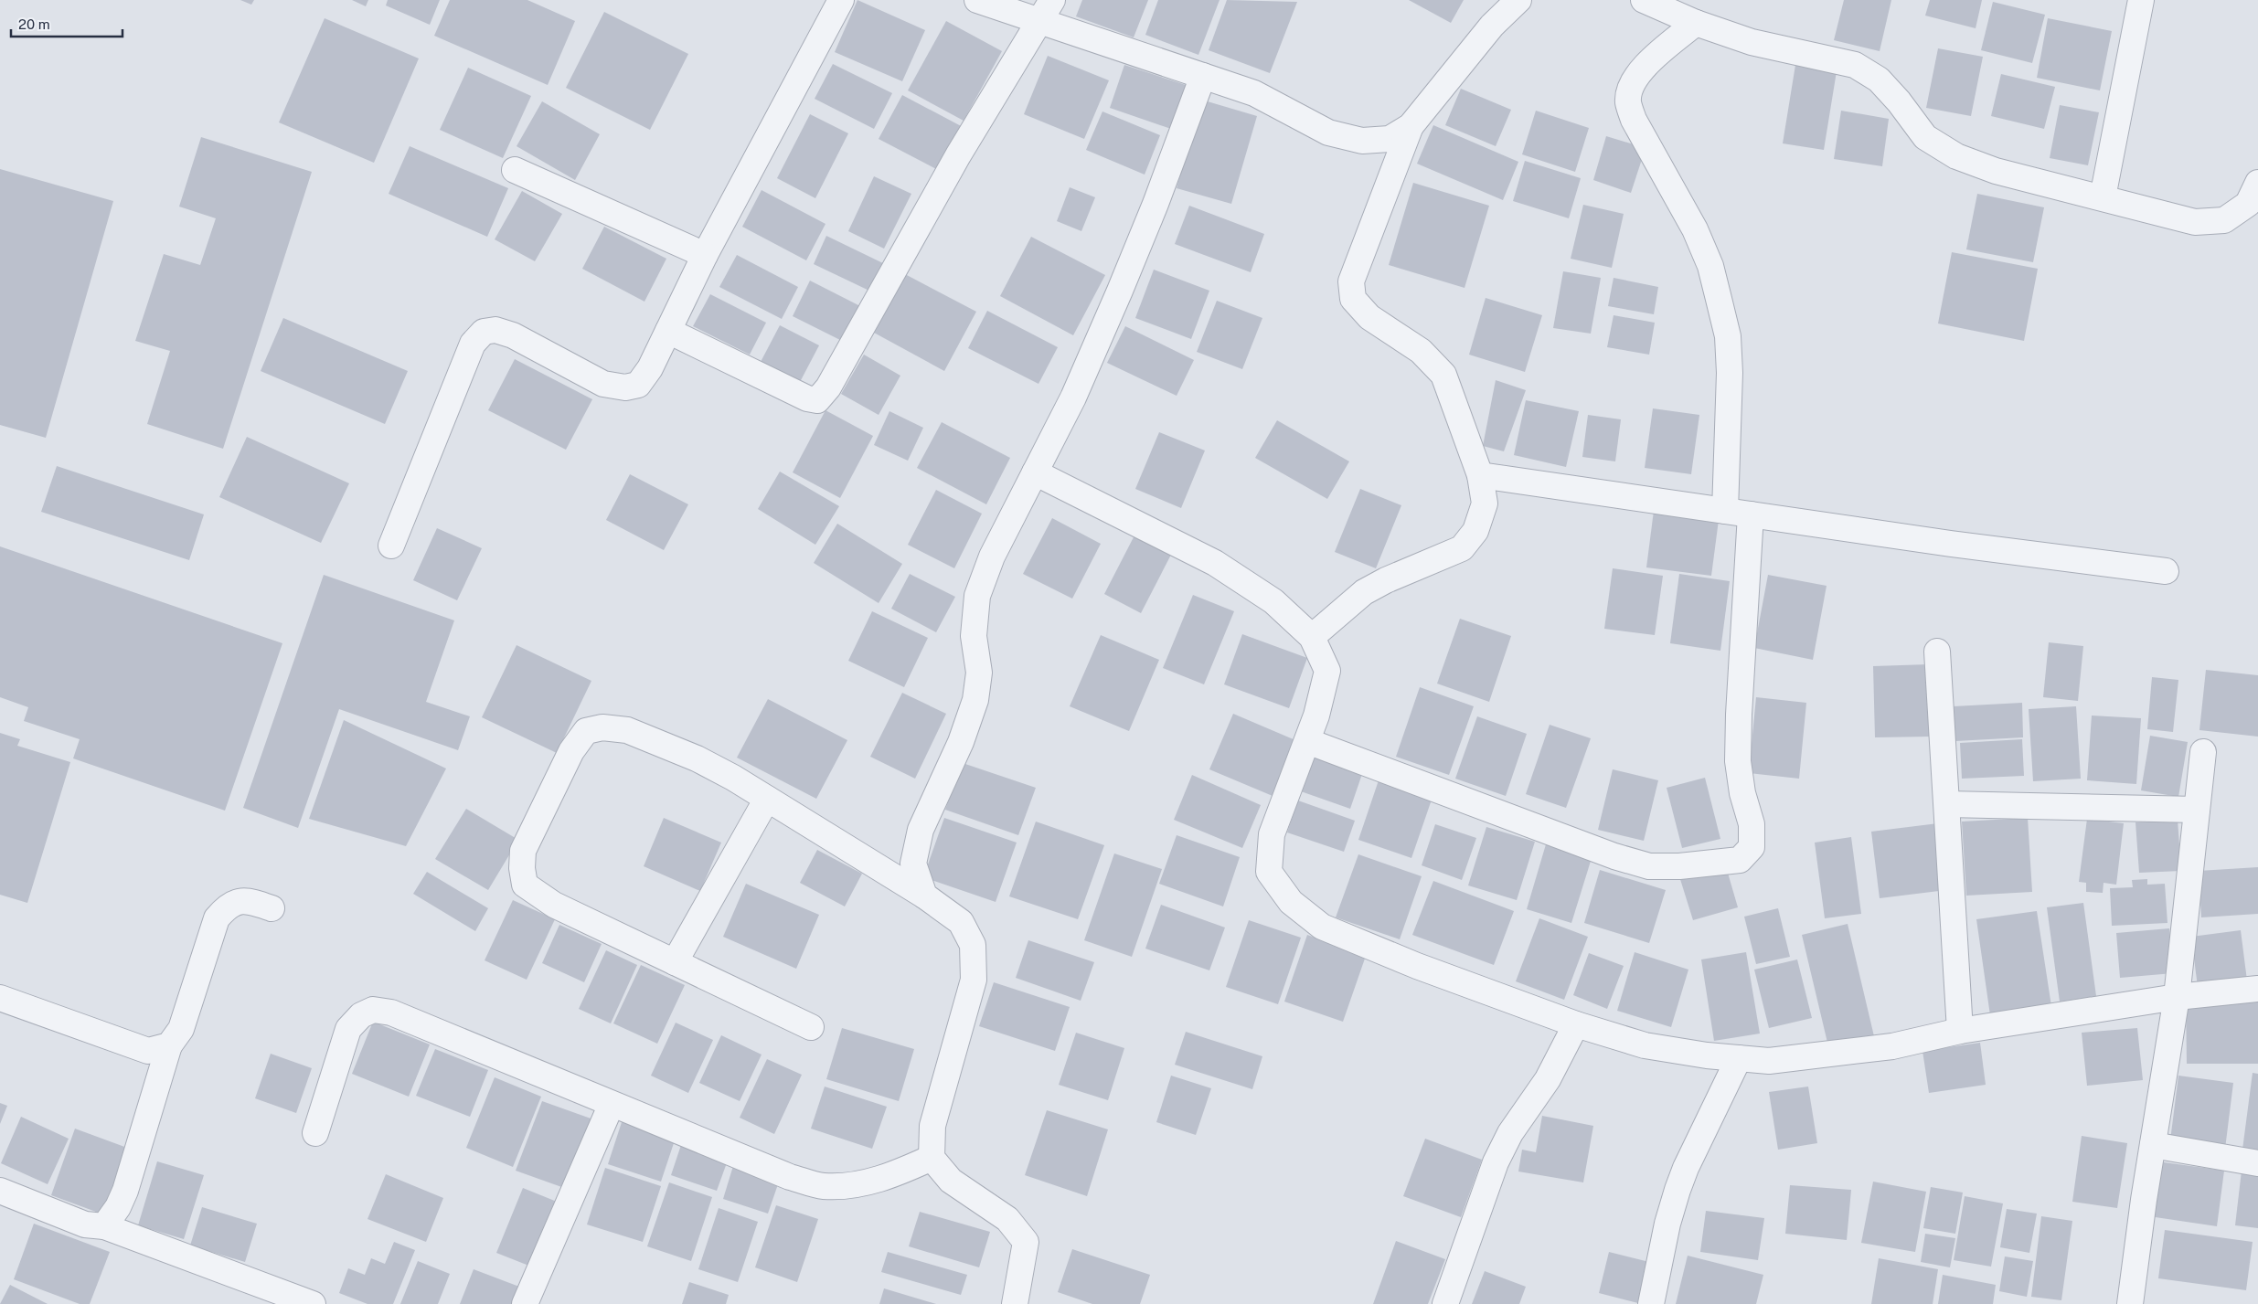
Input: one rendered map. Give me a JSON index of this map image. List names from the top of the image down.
{
  "scale_bar": "20 m"
}
